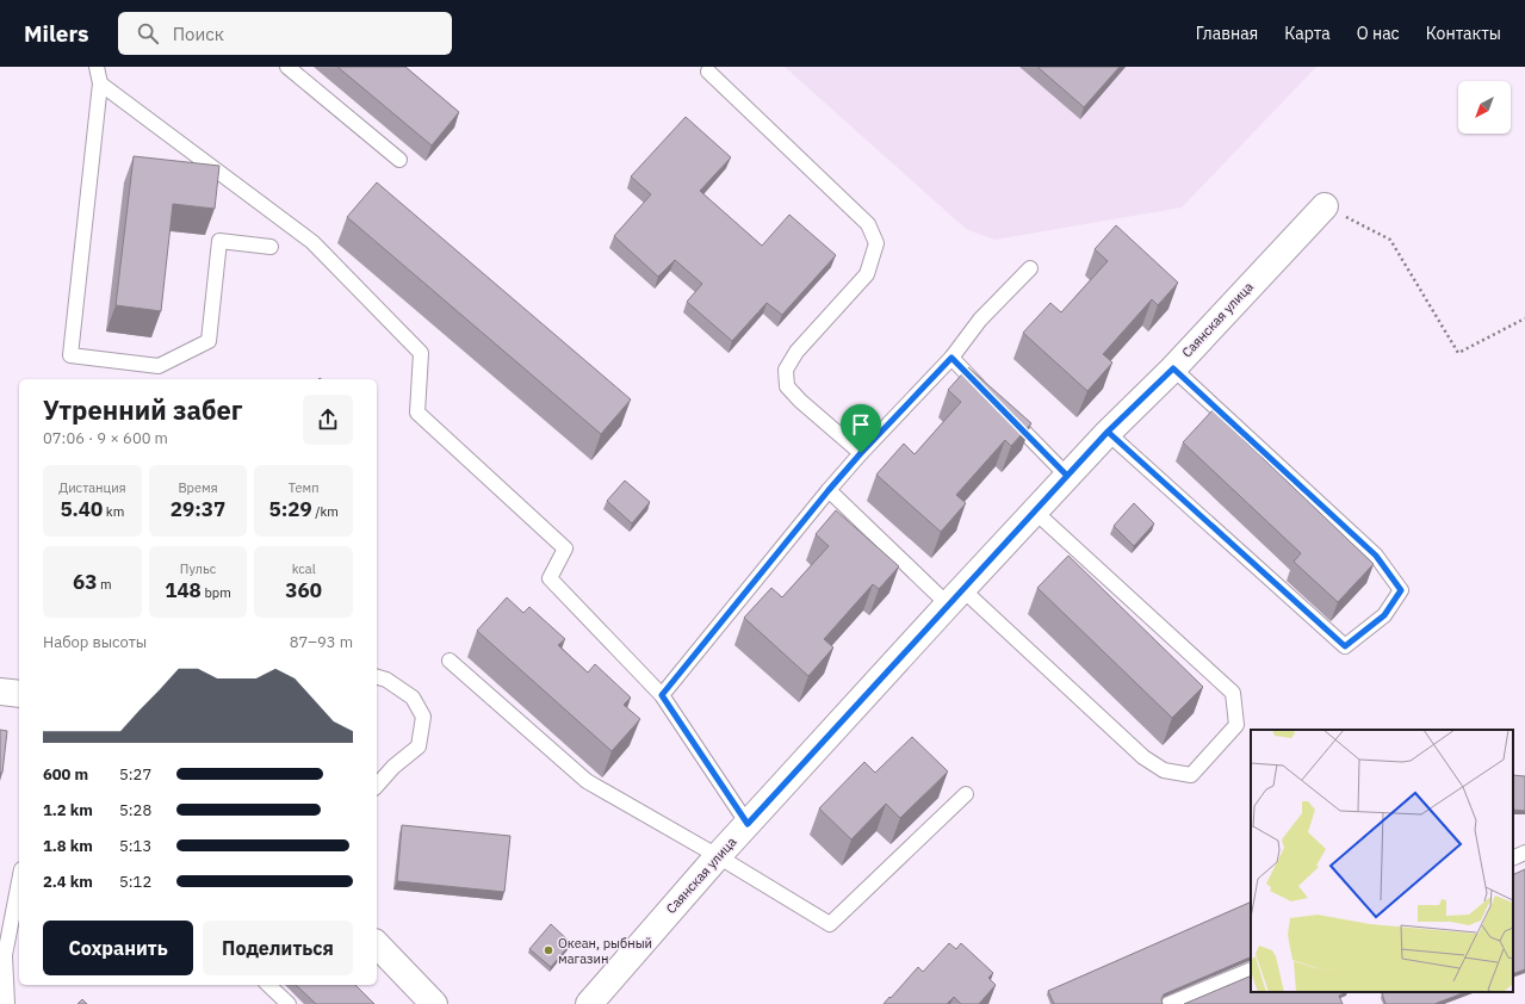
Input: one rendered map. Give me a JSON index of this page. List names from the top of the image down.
{
  "streets": {
    "street": ["Саянская улица"]
  },
  "places": ["Океан, рыбный магазин"],
  "north": "bottom left",
  "page": {
    "header": "Milers",
    "search": "Поиск",
    "nav": [
      "Главная",
      "Карта",
      "О нас",
      "Контакты"
    ],
    "heading": ["Утренний забег", "07:06 · 9 × 600 m"],
    "stats": [
      ["Дистанция", "5.40 km"],
      ["Время", "29:37"],
      ["Темп", "5:29 /km"],
      ["63 m"],
      ["Пульс", "148 bpm"],
      ["kcal", "360"]
    ],
    "chart": ["Набор высоты", "87–93 m"],
    "list": [
      {
        "name": "600 m",
        "note": "5:27"
      },
      {
        "name": "1.2 km",
        "note": "5:28"
      },
      {
        "name": "1.8 km",
        "note": "5:13"
      },
      {
        "name": "2.4 km",
        "note": "5:12"
      }
    ],
    "buttons": ["Сохранить", "Поделиться"]
  }
}
